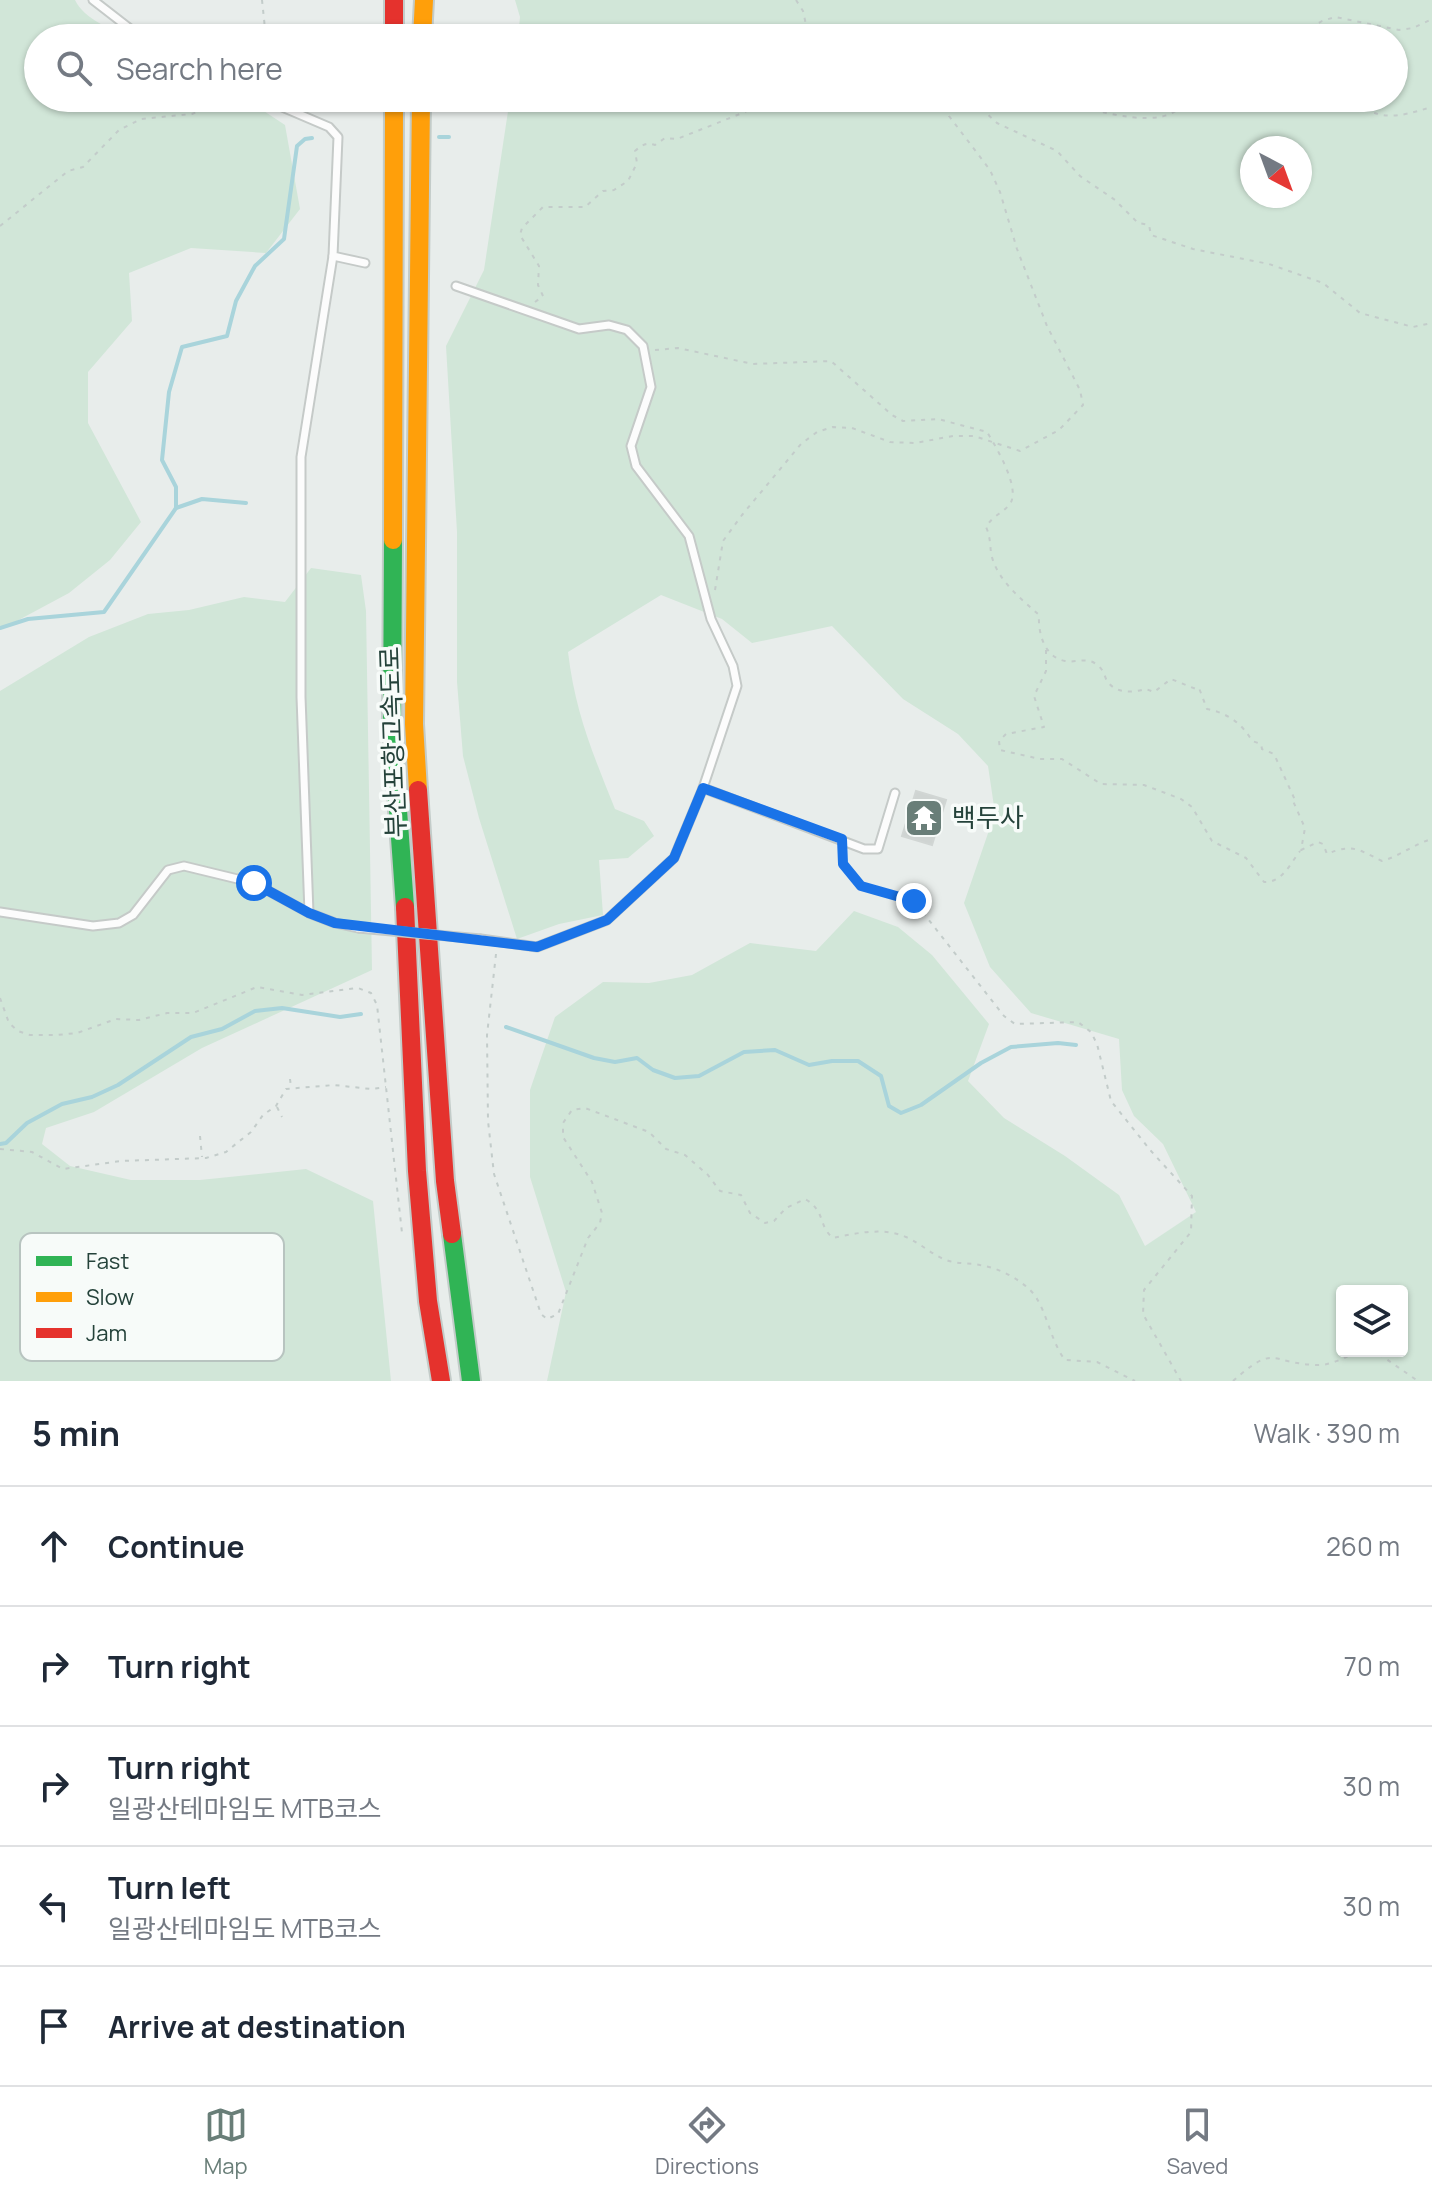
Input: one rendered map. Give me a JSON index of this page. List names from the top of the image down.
{
  "streets": {
    "highway": ["부산포항고속도로"]
  },
  "places": {
    "temple": ["백두사"]
  },
  "legend": ["Fast", "Slow", "Jam"],
  "north": "bottom right",
  "page": {
    "search": "Search here",
    "heading": ["5 min", "Walk · 390 m"],
    "list": [
      ["Continue", "260 m"],
      ["Turn right", "70 m"],
      ["Turn right", "일광산테마임도 MTB코스", "30 m"],
      ["Turn left", "일광산테마임도 MTB코스", "30 m"],
      "Arrive at destination"
    ],
    "nav": ["Map", "Directions", "Saved"]
  }
}
